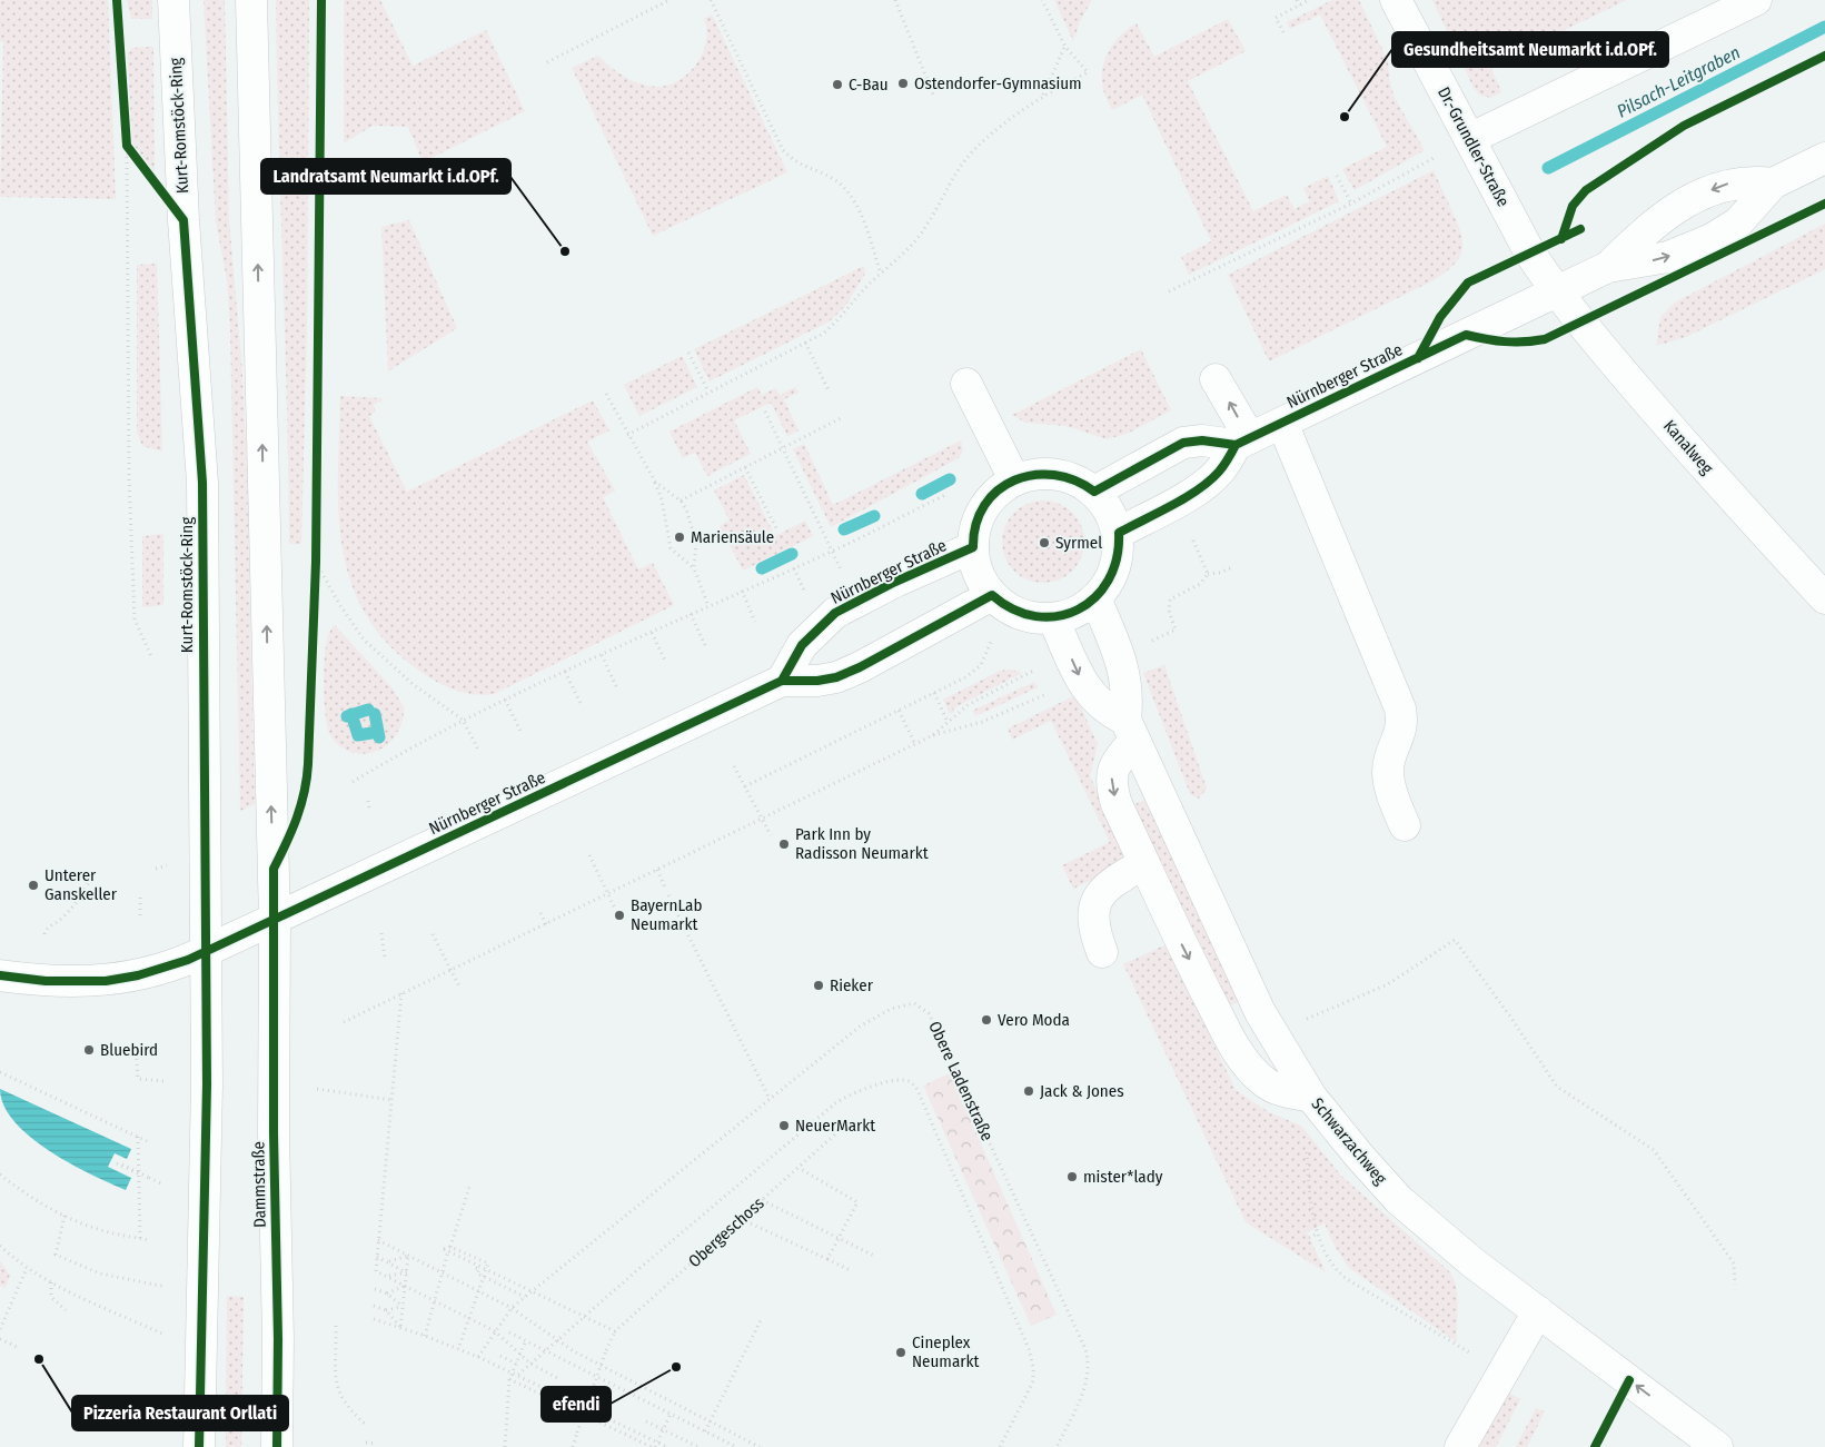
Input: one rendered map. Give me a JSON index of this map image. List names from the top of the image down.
{
  "streets": {
    "main road": [
      "Kurt-Romstöck-Ring",
      "Dr.-Grundler-Straße",
      "Nürnberger Straße",
      "Kanalweg",
      "Schwarzachweg",
      "Dammstraße"
    ],
    "path": ["Obere Ladenstraße", "Obergeschoss"]
  },
  "crossings": [
    ["Kurt-Romstöck-Ring", "Nürnberger Straße"],
    ["Dr.-Grundler-Straße", "Nürnberger Straße"],
    ["Dr.-Grundler-Straße", "Kanalweg"],
    ["Nürnberger Straße", "Kanalweg"],
    ["Nürnberger Straße", "Schwarzachweg"],
    ["Nürnberger Straße", "Dammstraße"]
  ],
  "water": ["Pilsach-Leitgraben"],
  "places": [
    "Ostendorfer-Gymnasium",
    "C-Bau",
    "Gesundheitsamt Neumarkt i.d.OPf.",
    "Landratsamt Neumarkt i.d.OPf.",
    "Mariensäule",
    "Syrmel",
    "Park Inn by Radisson Neumarkt",
    "Unterer Ganskeller",
    "BayernLab Neumarkt",
    "Rieker",
    "Vero Moda",
    "Bluebird",
    "Jack & Jones",
    "NeuerMarkt",
    "mister*lady",
    "Cineplex Neumarkt",
    "Pizzeria Restaurant Orllati",
    "efendi"
  ]
}
